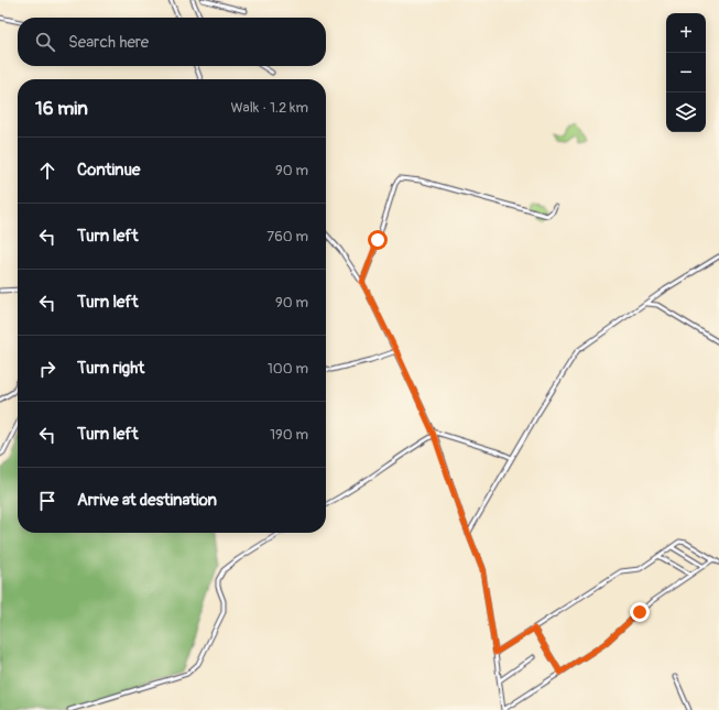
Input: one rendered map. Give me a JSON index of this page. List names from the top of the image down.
{
  "page": {
    "map_buttons": ["+", "−"],
    "search": "Search here",
    "heading": ["16 min", "Walk · 1.2 km"],
    "list": [
      ["Continue", "90 m"],
      ["Turn left", "760 m"],
      ["Turn left", "90 m"],
      ["Turn right", "100 m"],
      ["Turn left", "190 m"],
      "Arrive at destination"
    ]
  }
}
